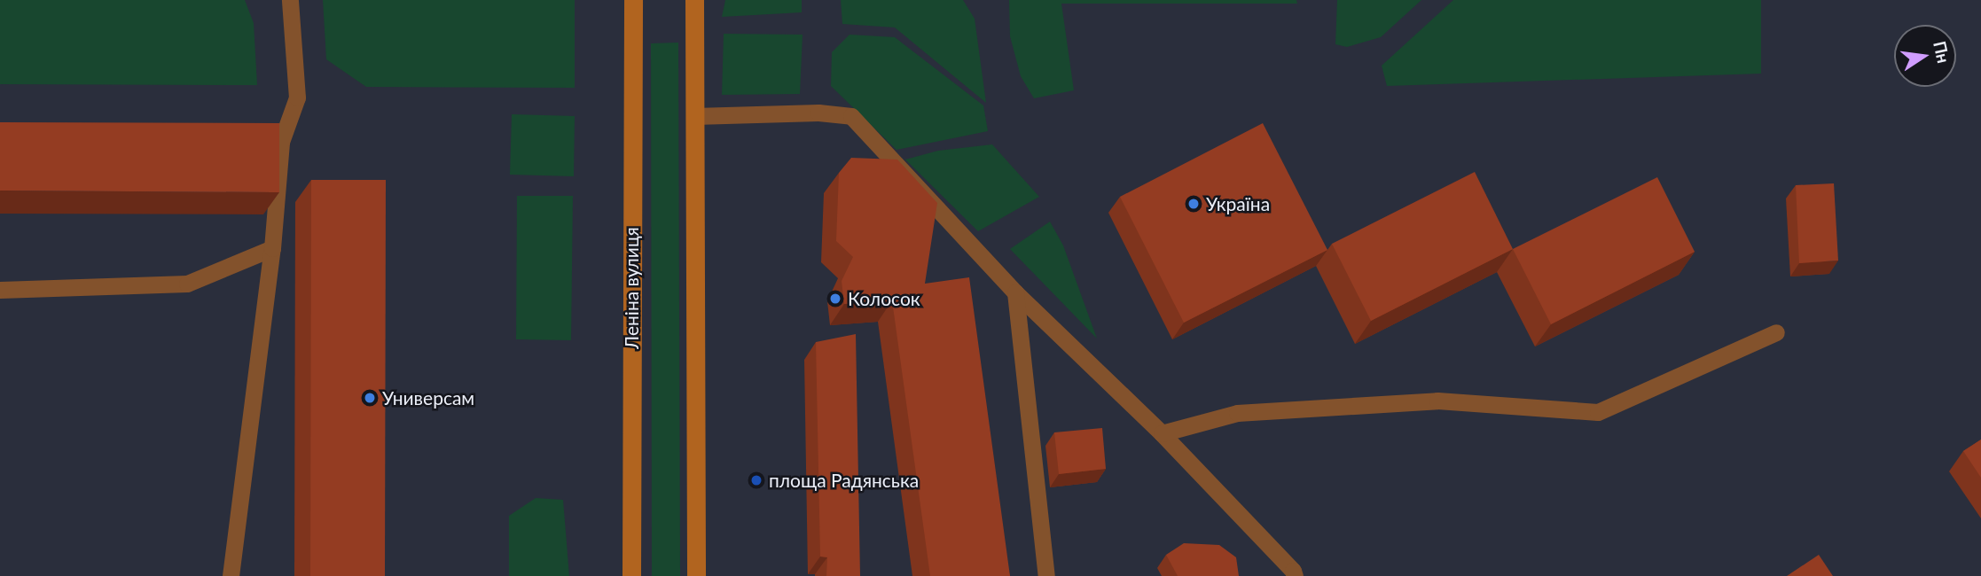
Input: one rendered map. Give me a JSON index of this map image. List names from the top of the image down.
{
  "streets": {
    "street": ["Леніна вулиця"]
  },
  "places": [
    "Україна",
    "Колосок",
    "Универсам",
    "площа Радянська"
  ],
  "north": "right"
}
